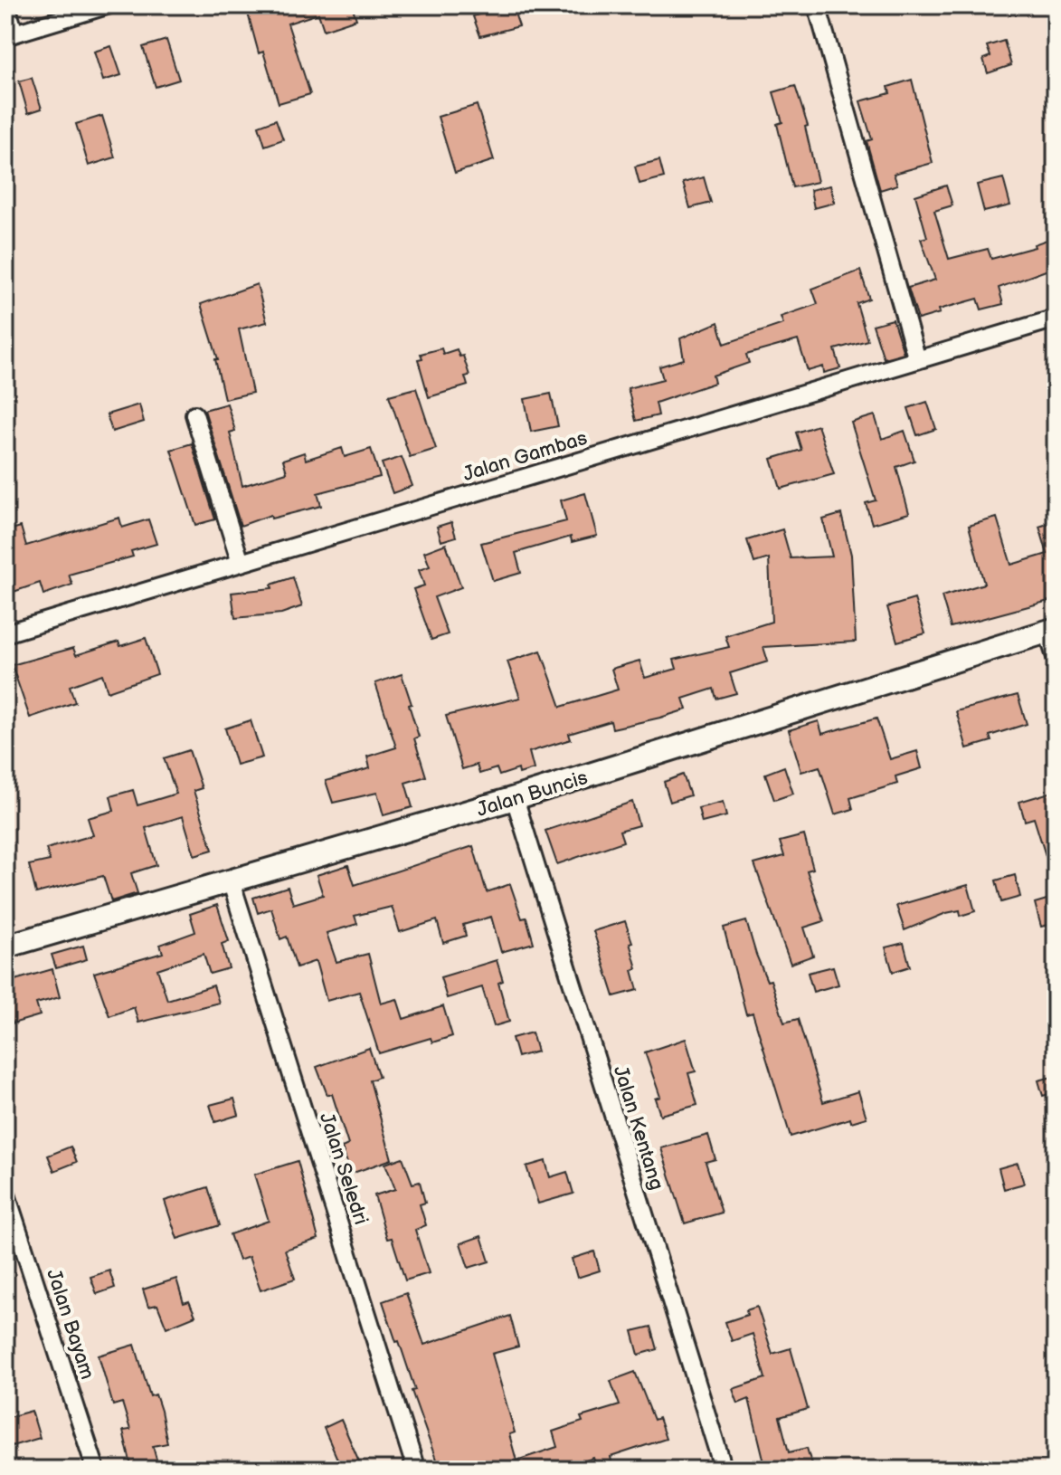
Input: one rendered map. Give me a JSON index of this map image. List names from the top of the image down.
{
  "streets": {
    "street": [
      "Jalan Gambas",
      "Jalan Buncis",
      "Jalan Kentang",
      "Jalan Seledri",
      "Jalan Bayam"
    ]
  },
  "crossings": [
    ["Jalan Buncis", "Jalan Kentang"],
    ["Jalan Buncis", "Jalan Seledri"]
  ]
}
